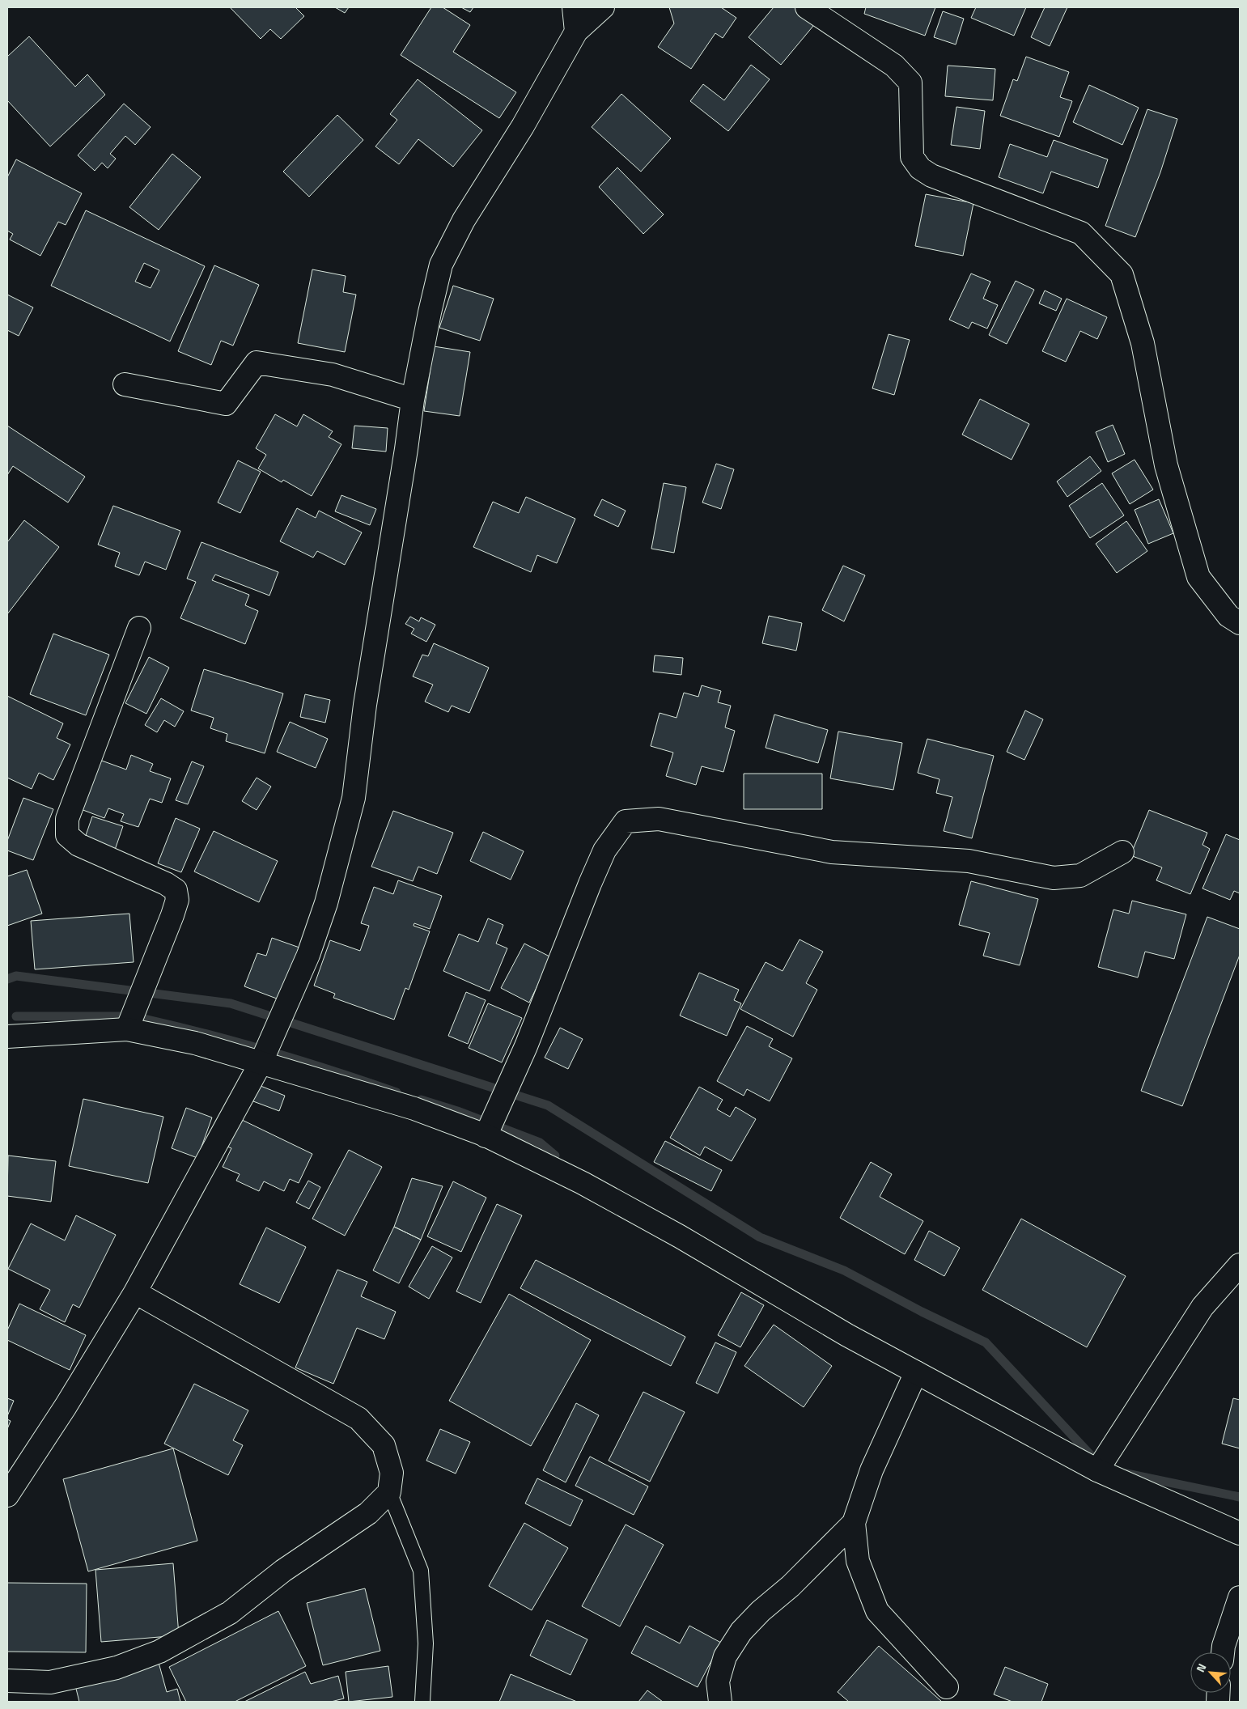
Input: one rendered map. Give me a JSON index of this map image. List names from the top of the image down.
{
  "north": "top left"
}
